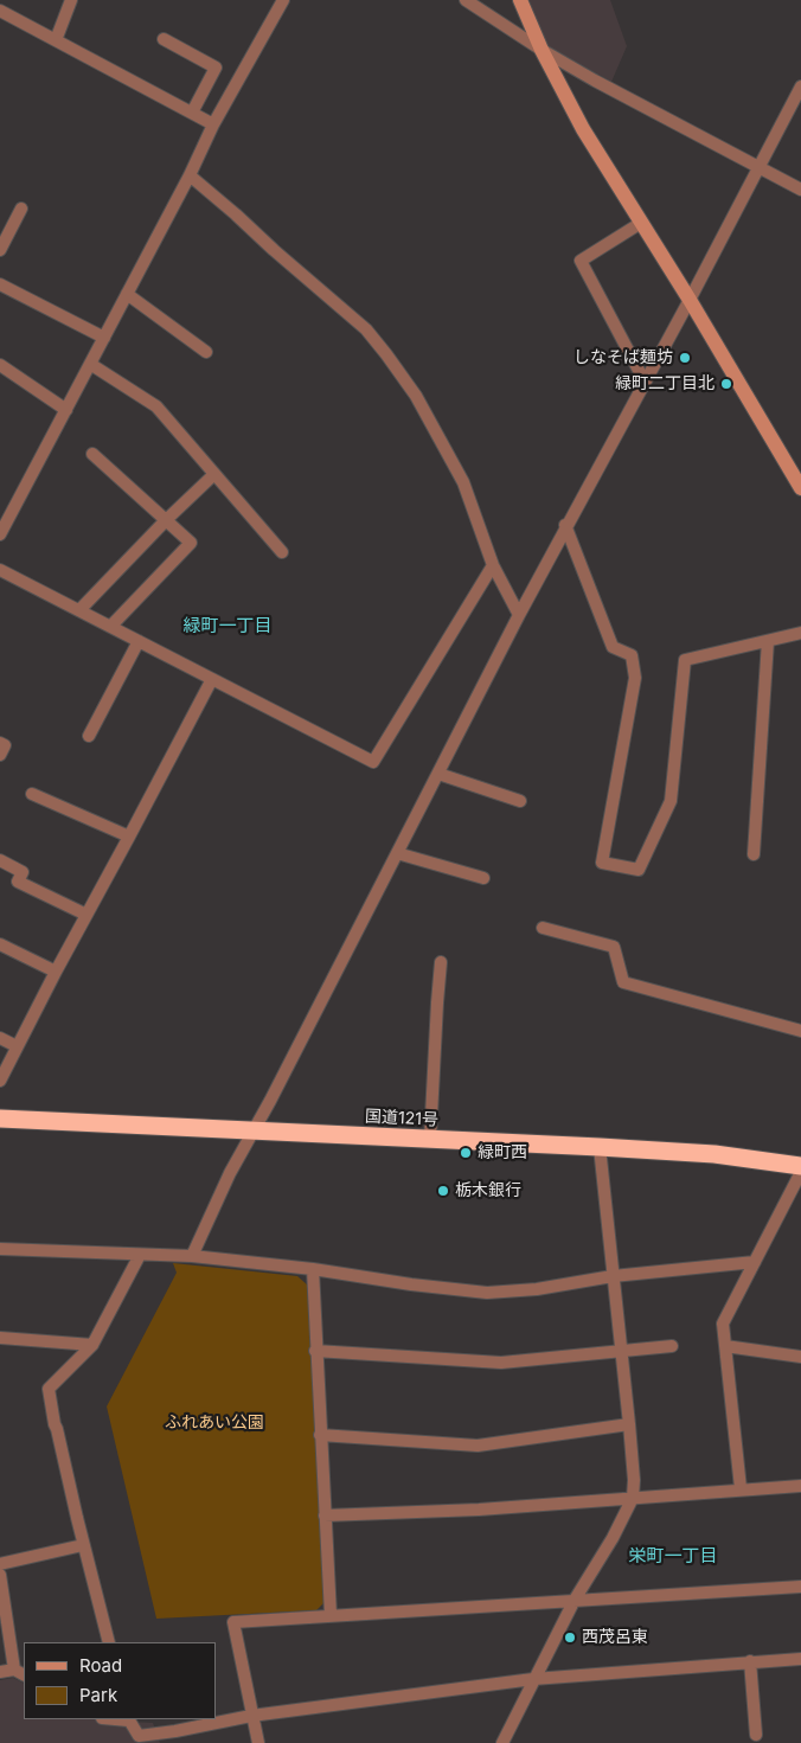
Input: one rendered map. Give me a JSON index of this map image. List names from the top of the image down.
{
  "streets": {
    "highway": ["国道121号"]
  },
  "districts": ["緑町一丁目", "栄町一丁目"],
  "parks": ["ふれあい公園"],
  "places": [
    "しなそば麺坊",
    "緑町二丁目北",
    "緑町西",
    "栃木銀行",
    "西茂呂東"
  ],
  "legend": ["Road", "Park"]
}
